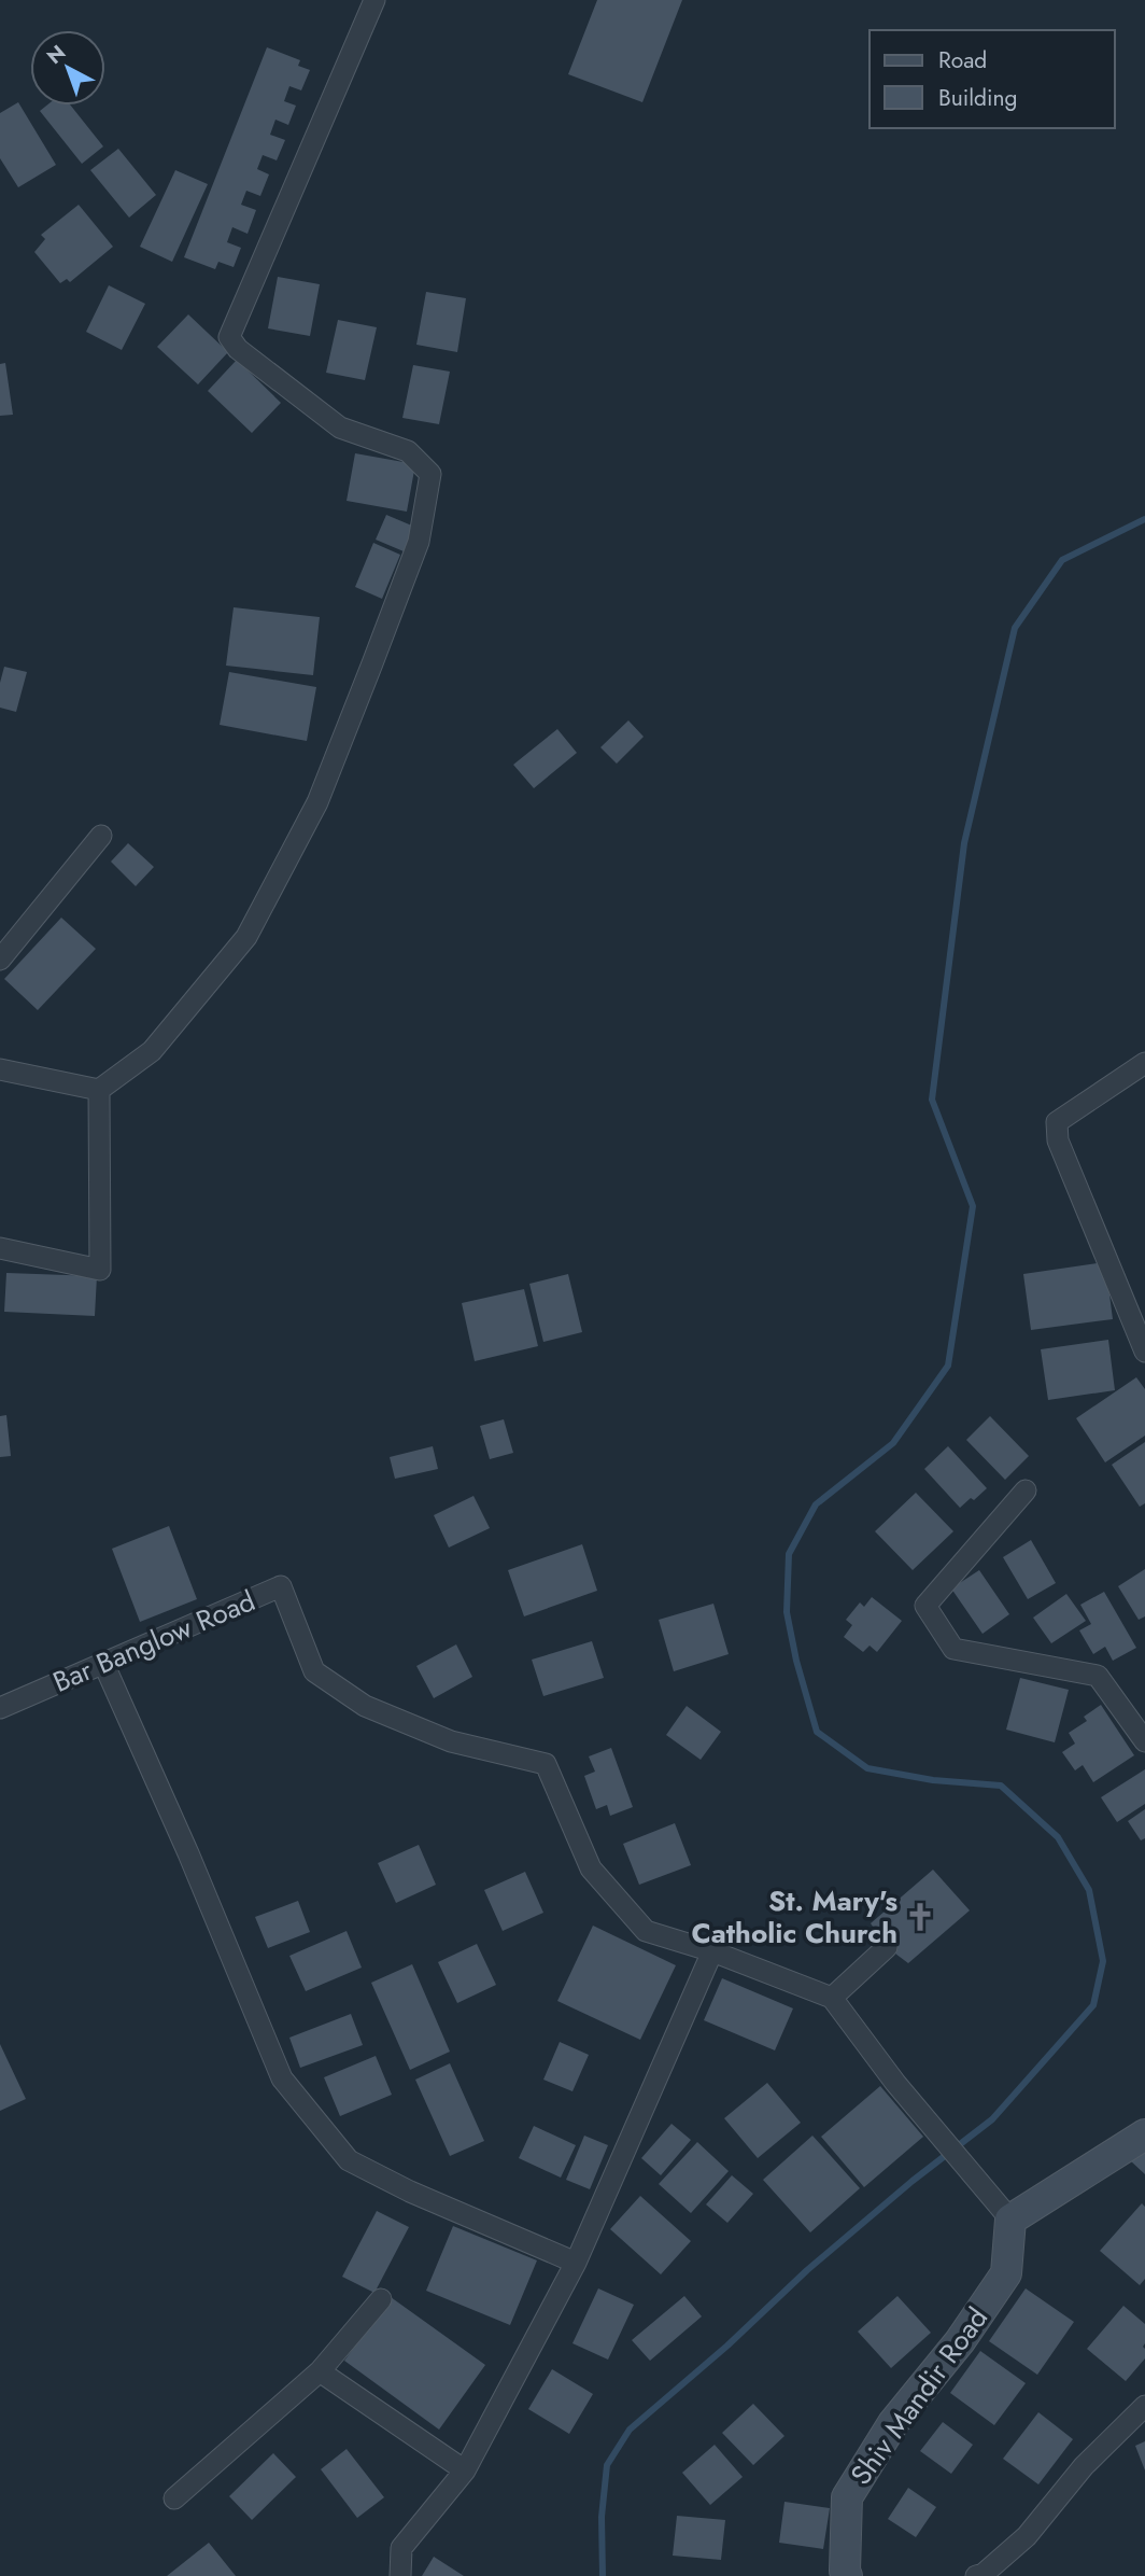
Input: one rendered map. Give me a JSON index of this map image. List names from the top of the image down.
{
  "streets": {
    "street": ["Bar Banglow Road", "Shiv Mandir Road"]
  },
  "places": {
    "church": ["St. Mary's Catholic Church"]
  },
  "legend": ["Road", "Building"],
  "north": "top left"
}
